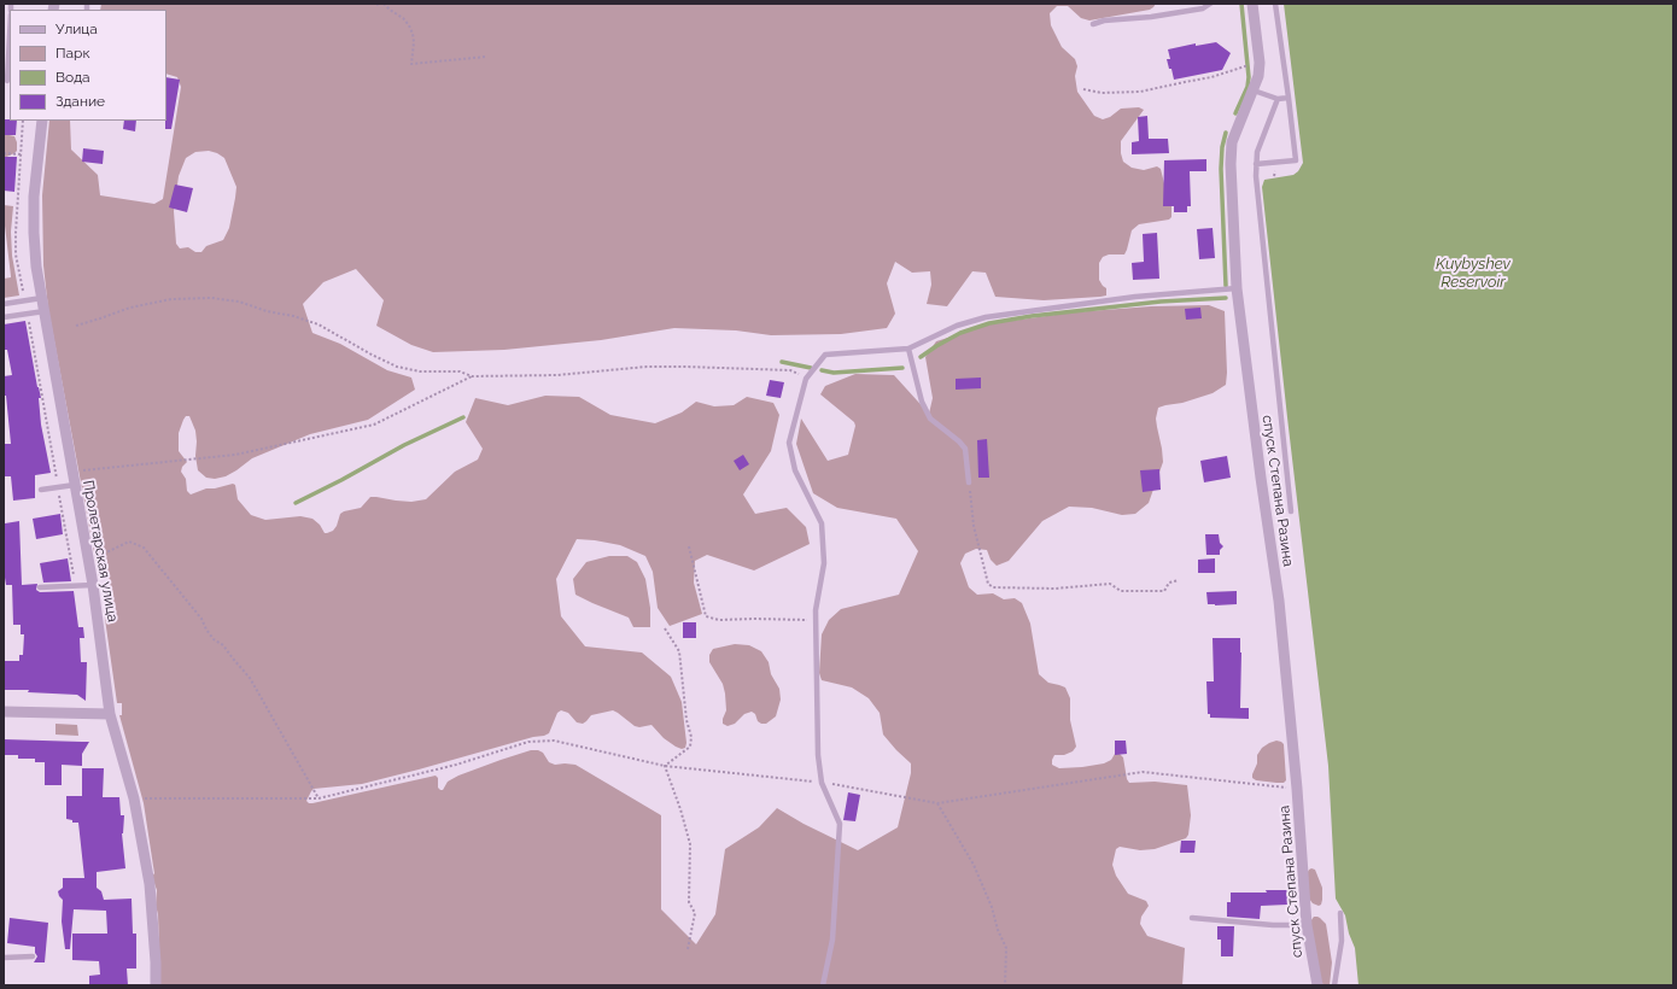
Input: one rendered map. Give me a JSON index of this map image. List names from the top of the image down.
{
  "streets": {
    "street": ["спуск Степана Разина", "Пролетарская улица"]
  },
  "water": ["Kuybyshev Reservoir"],
  "legend": [
    "Улица",
    "Парк",
    "Вода",
    "Здание"
  ]
}
